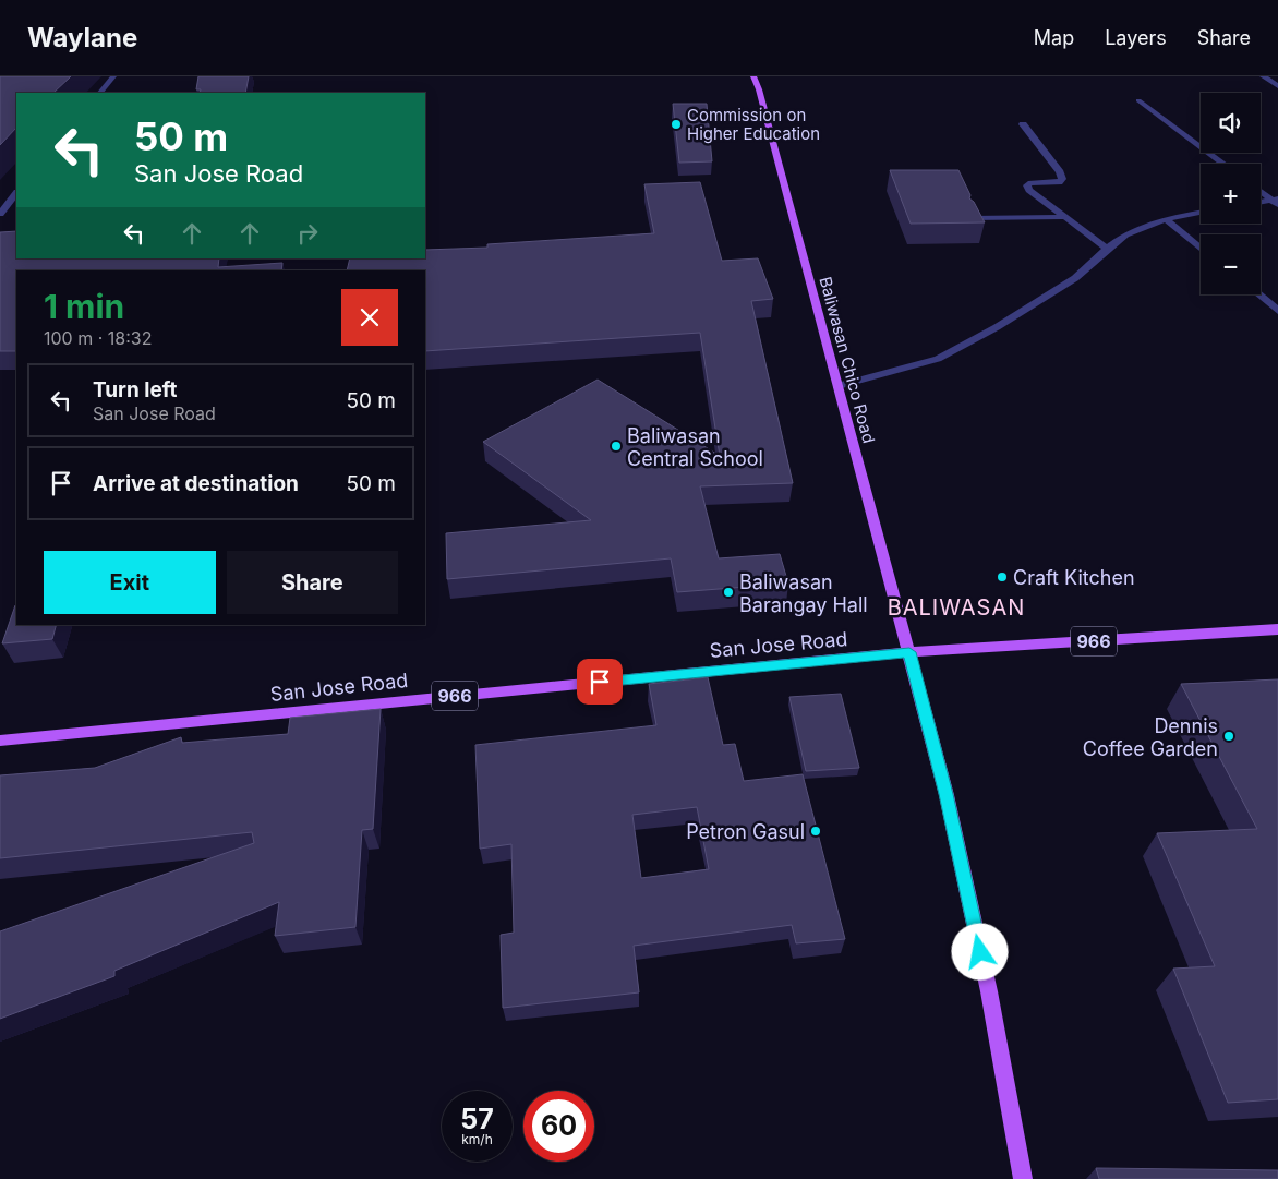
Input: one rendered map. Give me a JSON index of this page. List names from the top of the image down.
{
  "streets": {
    "main road": ["Baliwasan Chico Road", "966", "San Jose Road"]
  },
  "crossings": [
    ["Baliwasan Chico Road", "966"],
    ["Baliwasan Chico Road", "San Jose Road"],
    ["966", "San Jose Road"]
  ],
  "districts": ["BALIWASAN"],
  "places": [
    "Commission on Higher Education",
    "Baliwasan Central School",
    "Craft Kitchen",
    "Baliwasan Barangay Hall",
    "Dennis Coffee Garden",
    "Petron Gasul"
  ],
  "page": {
    "header": "Waylane",
    "nav": ["Map", "Layers", "Share"],
    "map_buttons": ["+", "−"],
    "turn": ["50 m", "San Jose Road"],
    "heading": ["1 min", "100 m · 18:32"],
    "list": [
      {
        "name": "Turn left",
        "note": "San Jose Road",
        "value": "50 m"
      },
      {
        "name": "Arrive at destination",
        "value": "50 m"
      }
    ],
    "buttons": ["Exit", "Share"],
    "speed": "57 km/h",
    "limit": "60"
  }
}
